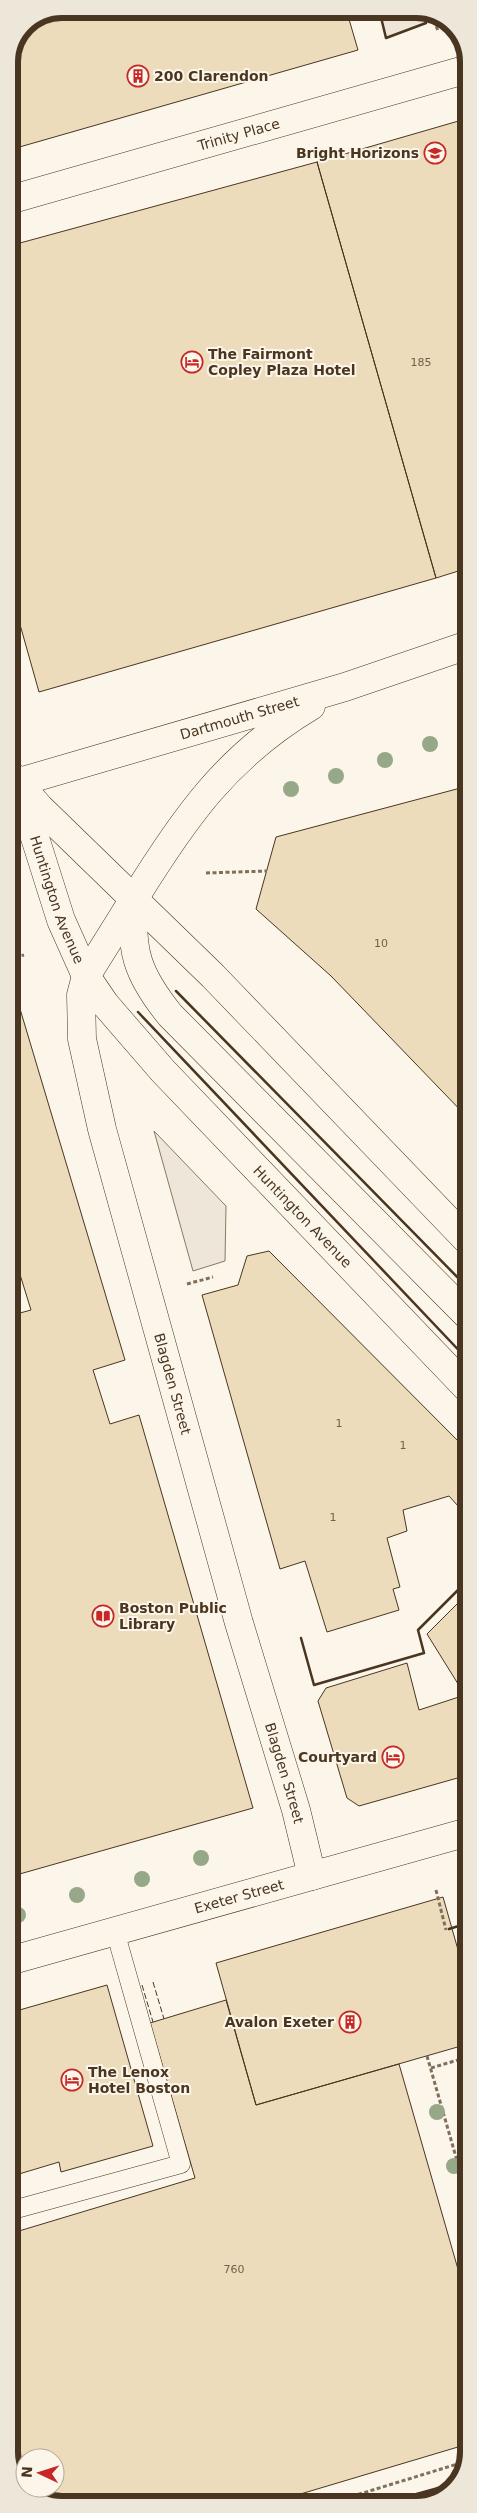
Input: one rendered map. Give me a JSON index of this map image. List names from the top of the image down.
{
  "streets": {
    "main road": [
      "Trinity Place",
      "Dartmouth Street",
      "Huntington Avenue",
      "Blagden Street",
      "Exeter Street"
    ]
  },
  "crossings": [
    ["Dartmouth Street", "Blagden Street"],
    ["Huntington Avenue", "Blagden Street"],
    ["Blagden Street", "Exeter Street"]
  ],
  "places": {
    "building": ["200 Clarendon", "Avalon Exeter"],
    "school or university": ["Bright Horizons"],
    "hotel": ["The Fairmont Copley Plaza Hotel", "Courtyard", "The Lenox Hotel Boston"],
    "library": ["Boston Public Library"]
  },
  "house_numbers": [
    "185",
    "10",
    "1",
    "1",
    "1",
    "760"
  ],
  "north": "left"
}
